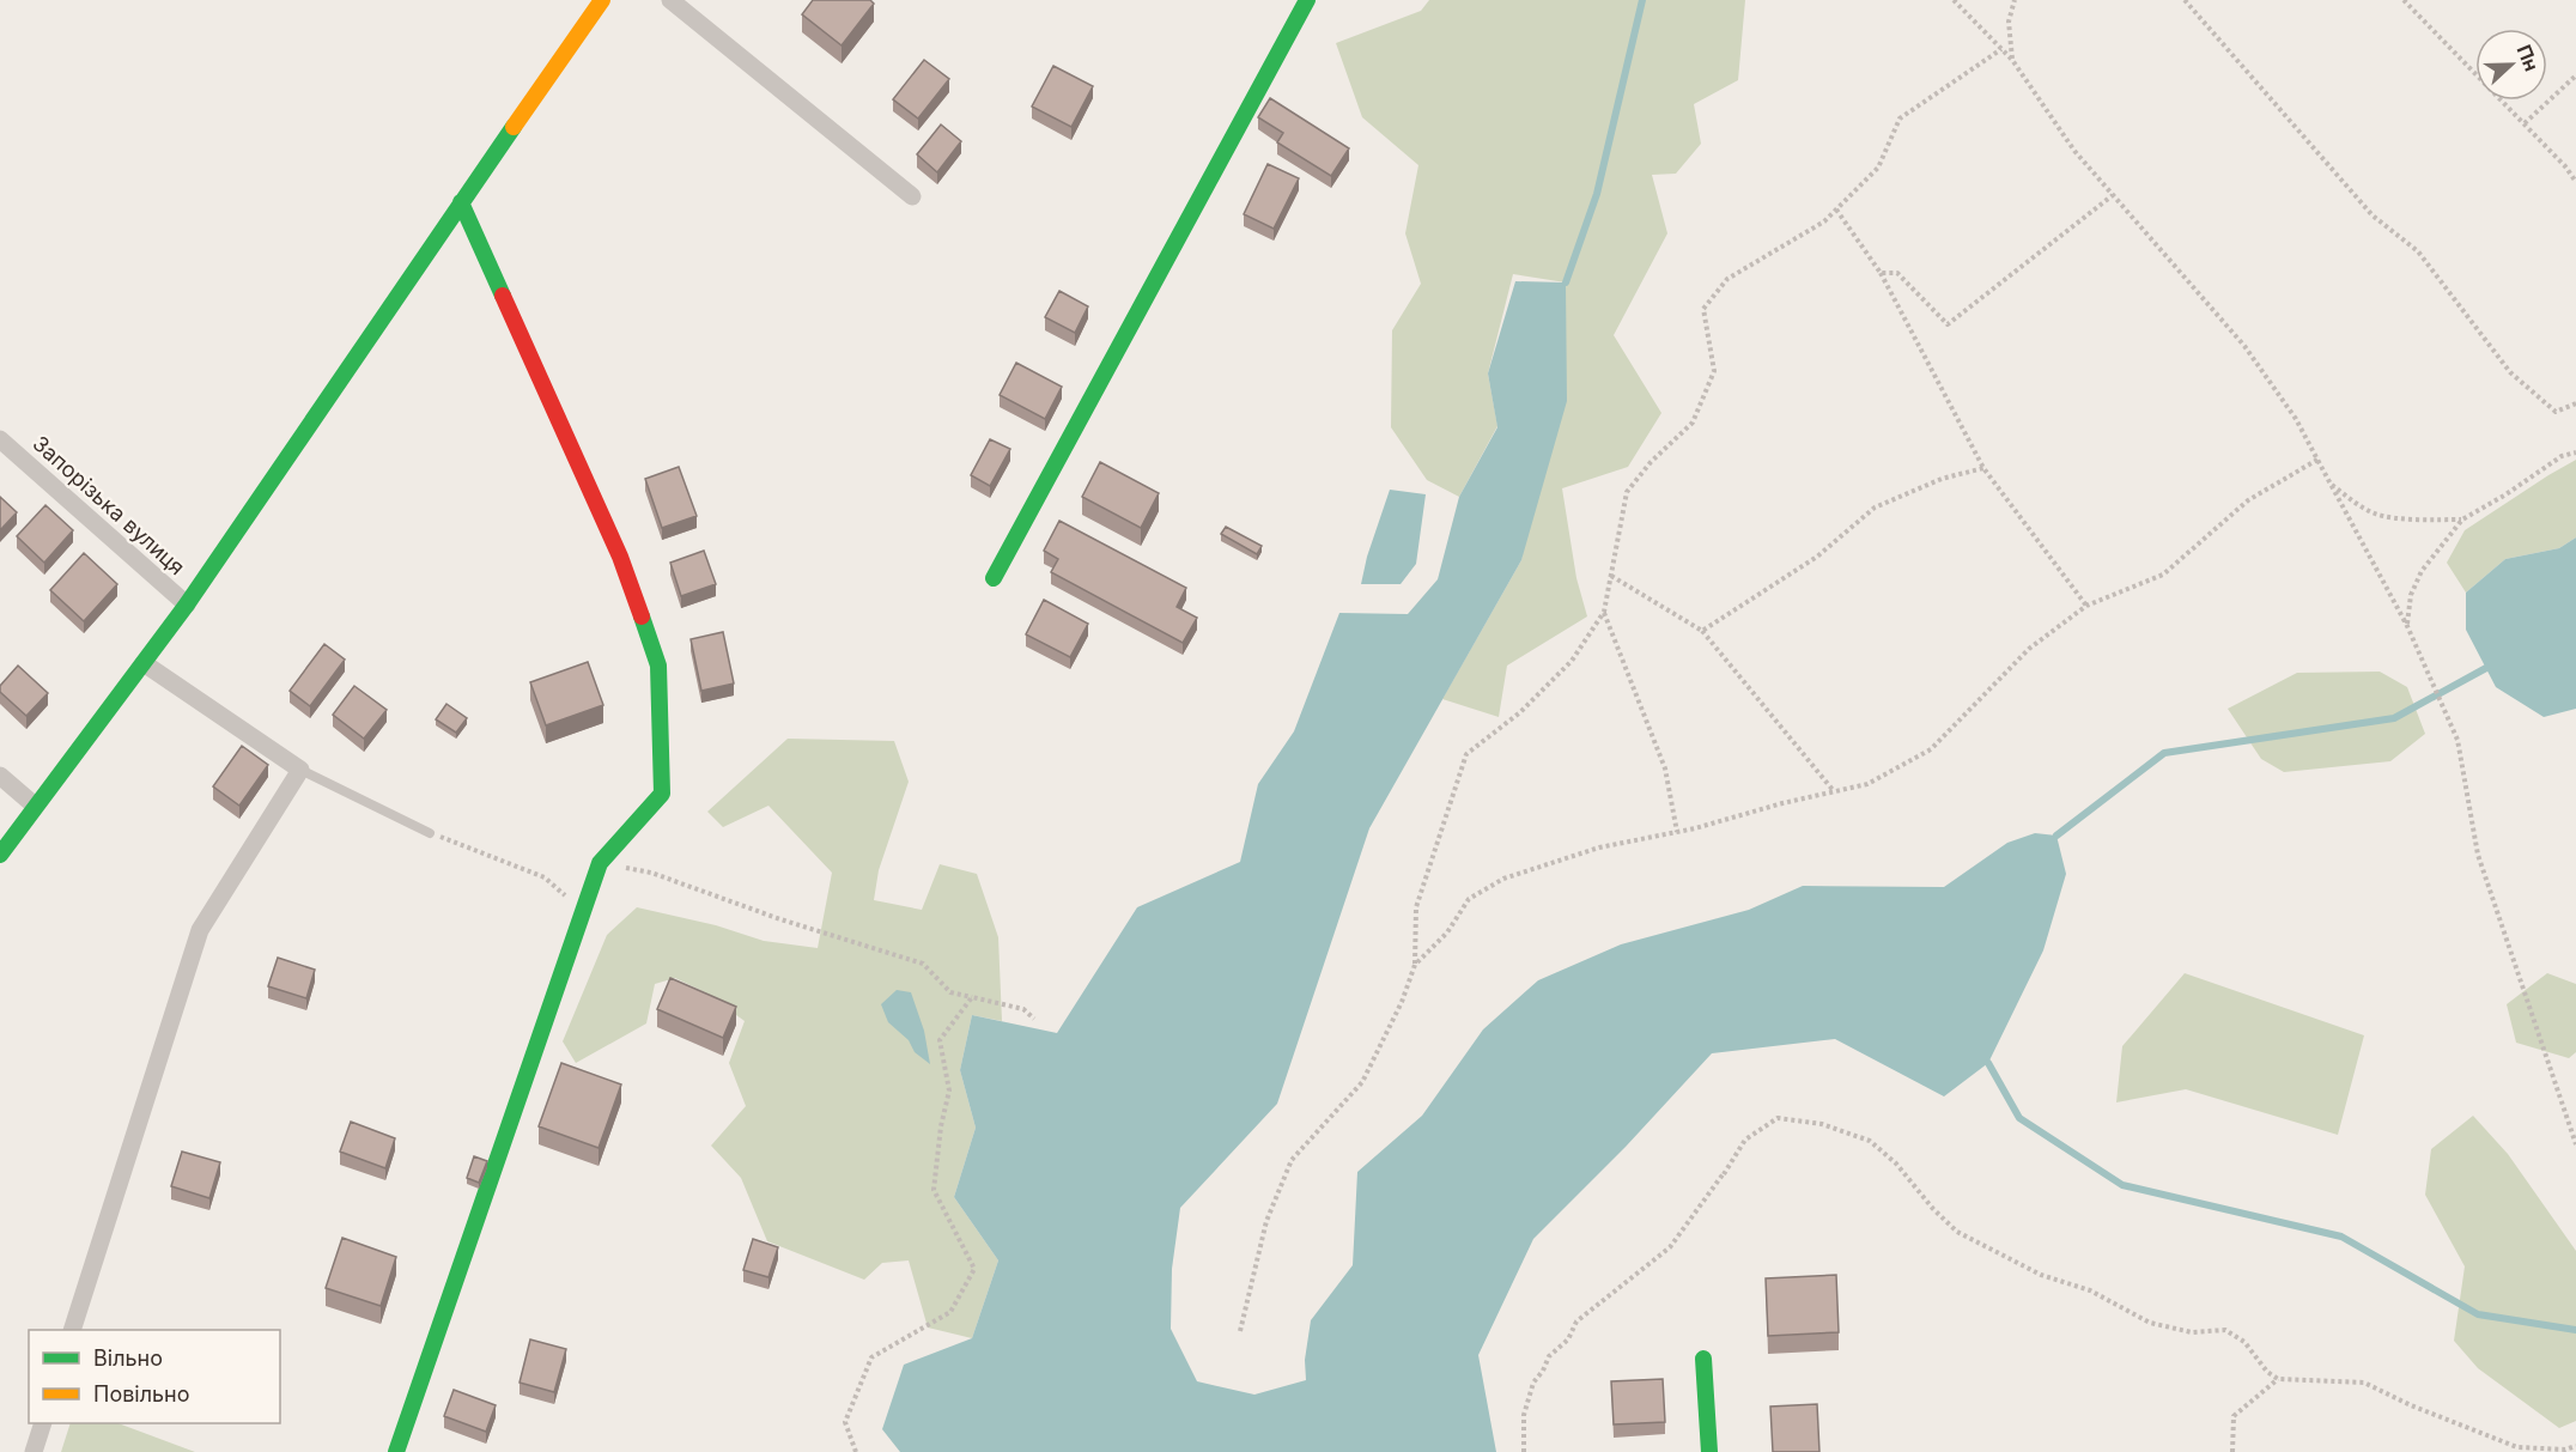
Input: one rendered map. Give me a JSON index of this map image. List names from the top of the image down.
{
  "streets": {
    "street": ["Запорізька вулиця"]
  },
  "legend": ["Вільно", "Повільно"],
  "north": "right"
}
